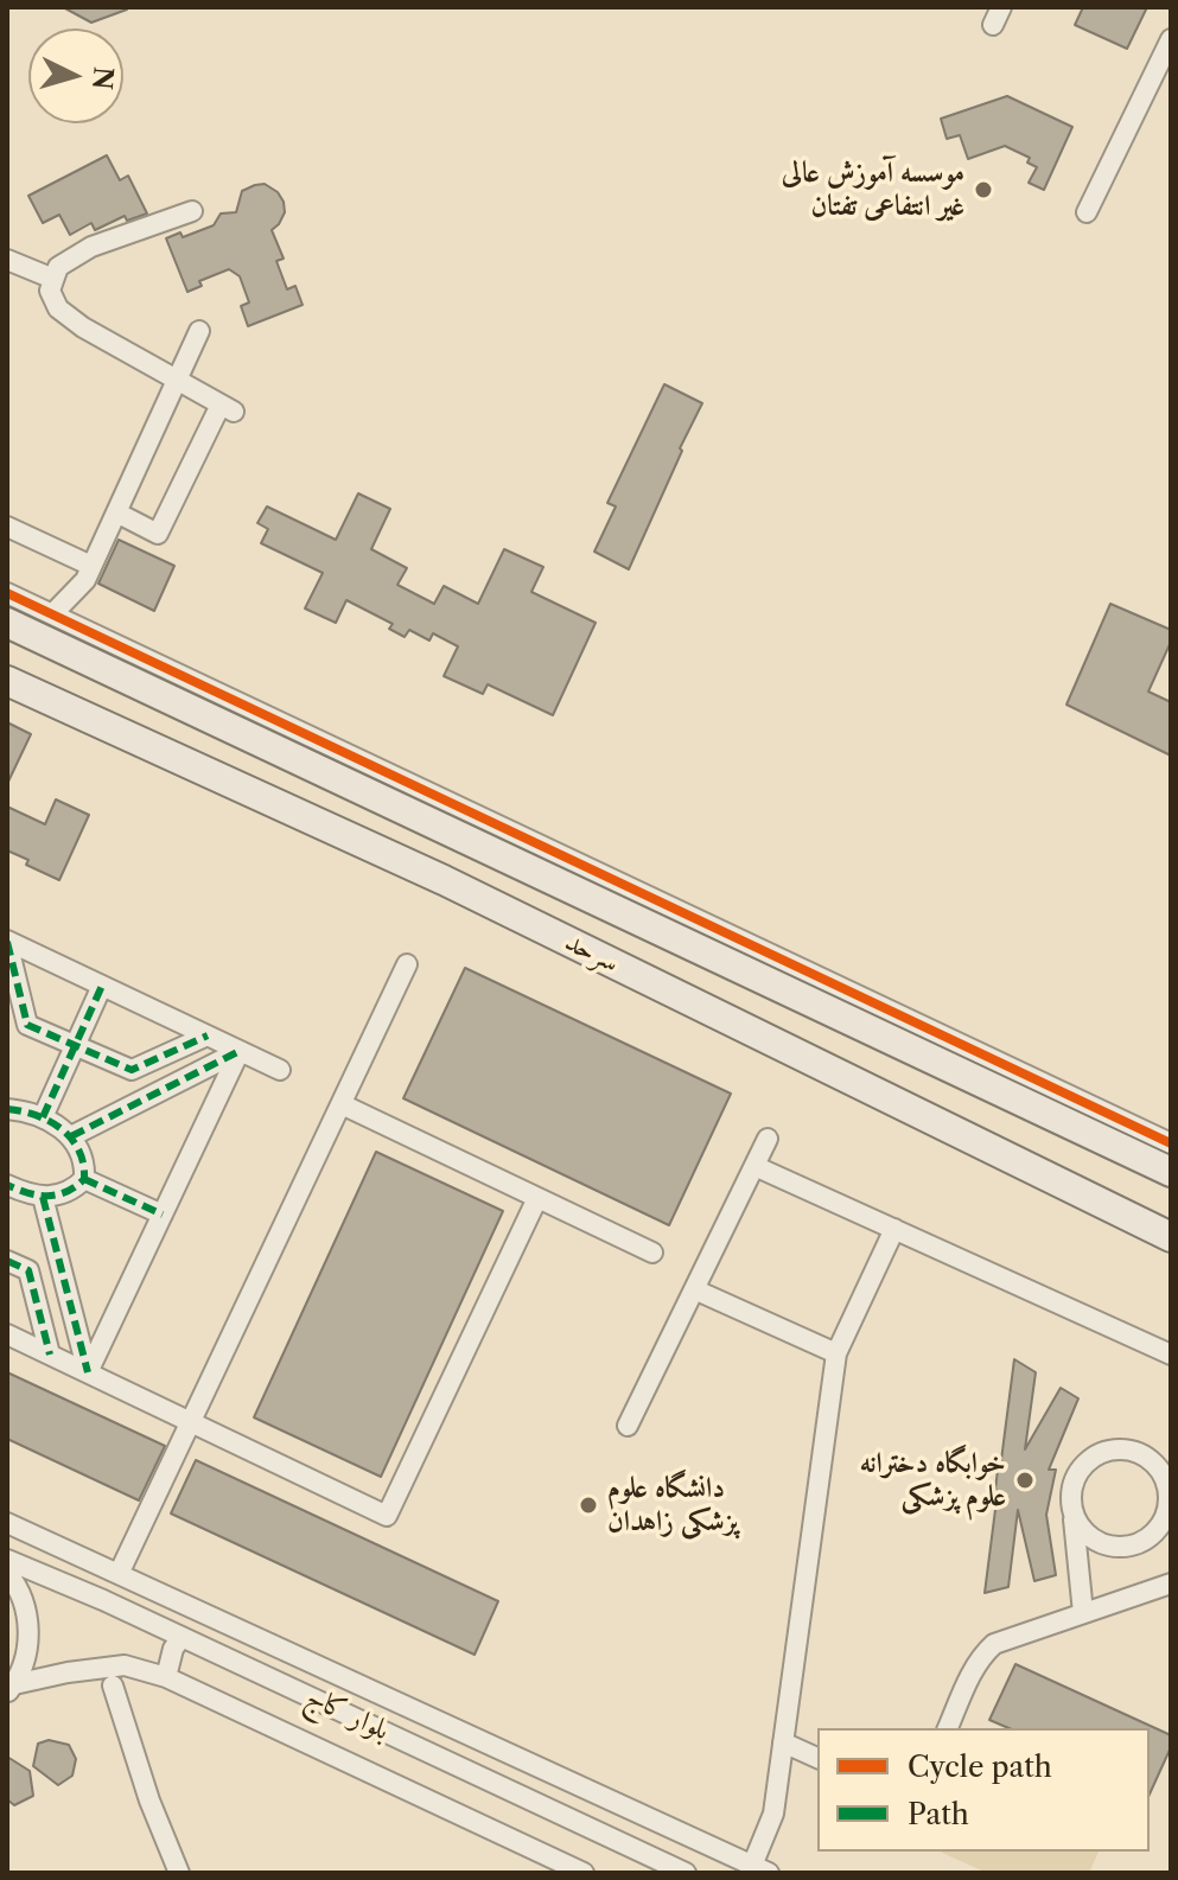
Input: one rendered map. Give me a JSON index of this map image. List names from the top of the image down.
{
  "streets": {
    "highway": ["سرحد"],
    "street": ["بلوار کاج"]
  },
  "places": ["موسسه آموزش عالی غیر انتفاعی تفتان", "خوابگاه دخترانه علوم پزشکی", "دانشگاه علوم پزشکی زاهدان"],
  "legend": ["Cycle path", "Path"],
  "north": "right"
}
